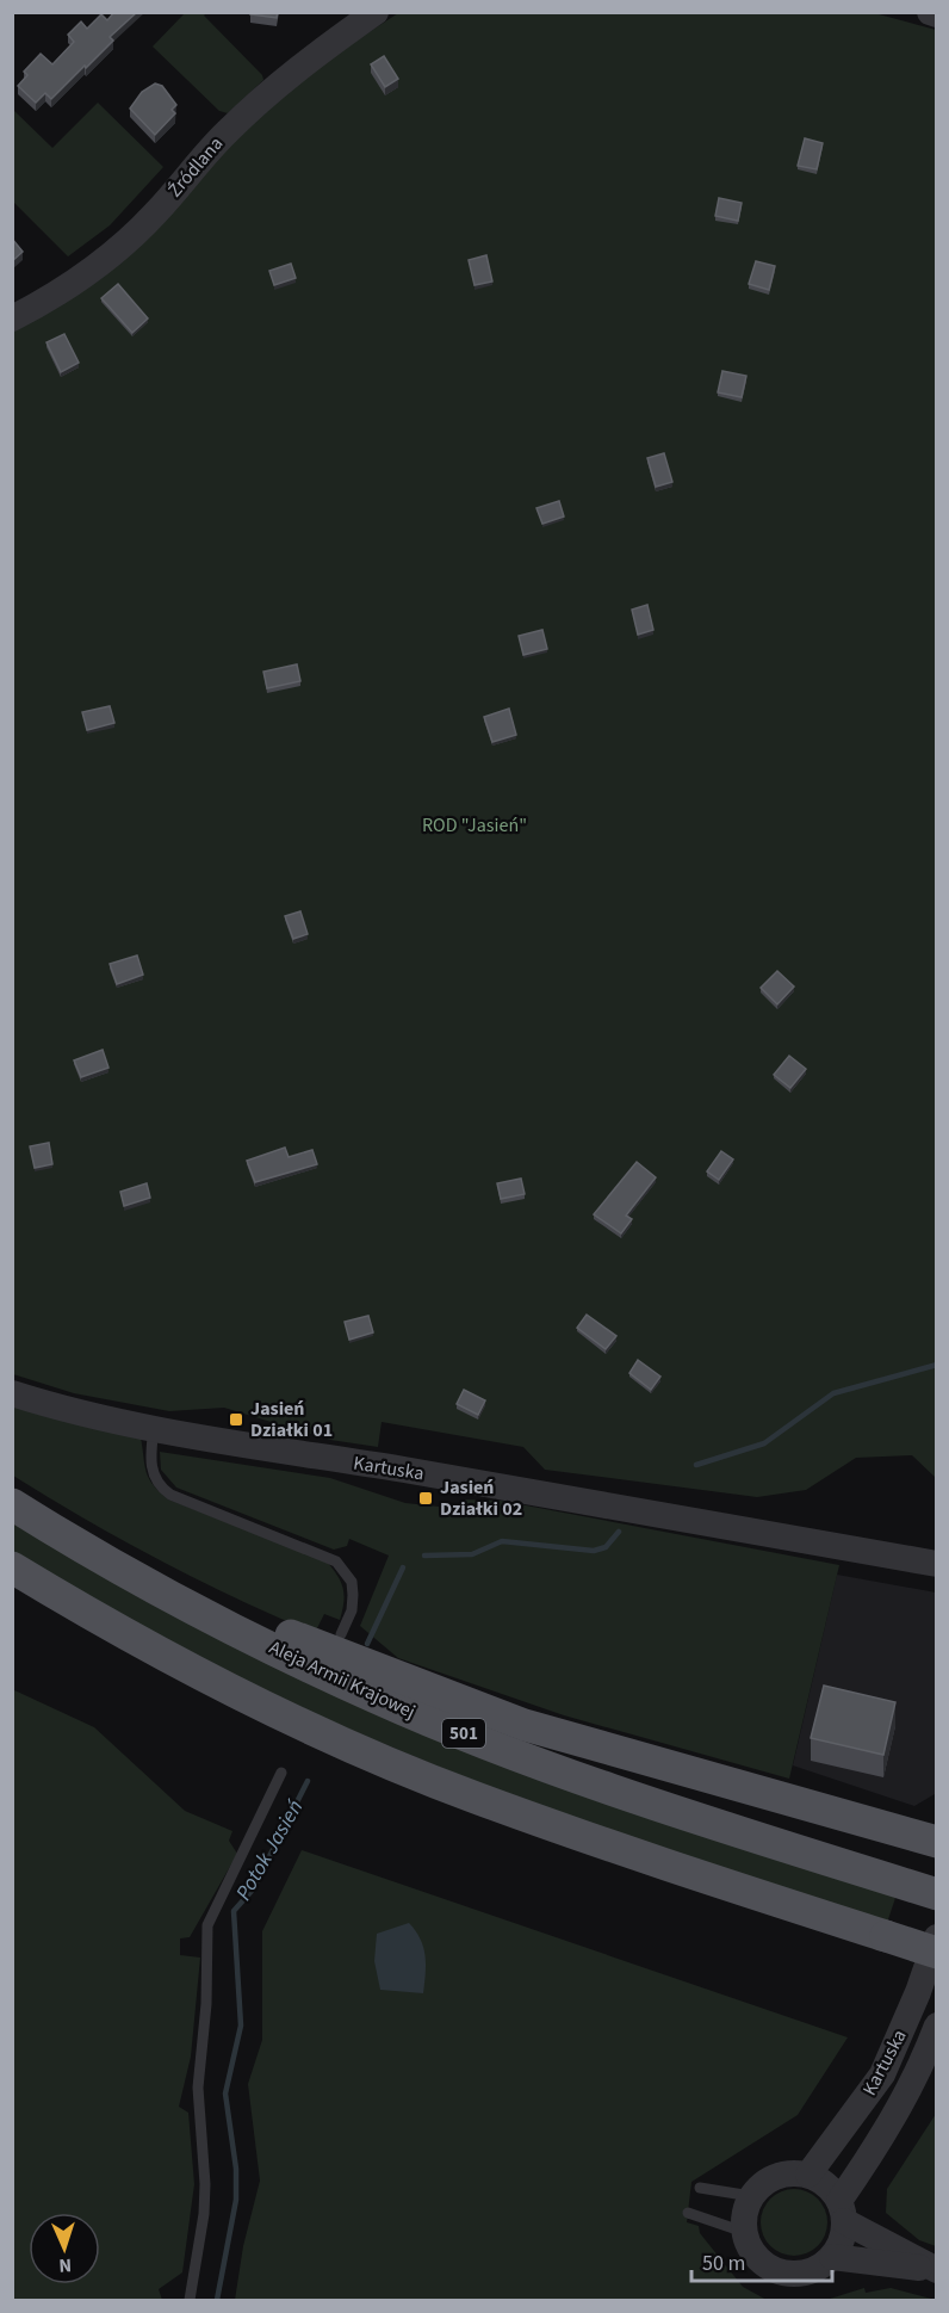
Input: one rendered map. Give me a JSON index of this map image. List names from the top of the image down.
{
  "streets": {
    "main road": ["Aleja Armii Krajowej", "501"],
    "street": ["Źródlana", "Kartuska"]
  },
  "water": ["Potok Jasień"],
  "parks": ["ROD \"Jasień\""],
  "places": {
    "transit": ["Jasień Działki 01", "Jasień Działki 02"]
  },
  "scale_bar": "50 m",
  "north": "bottom"
}
